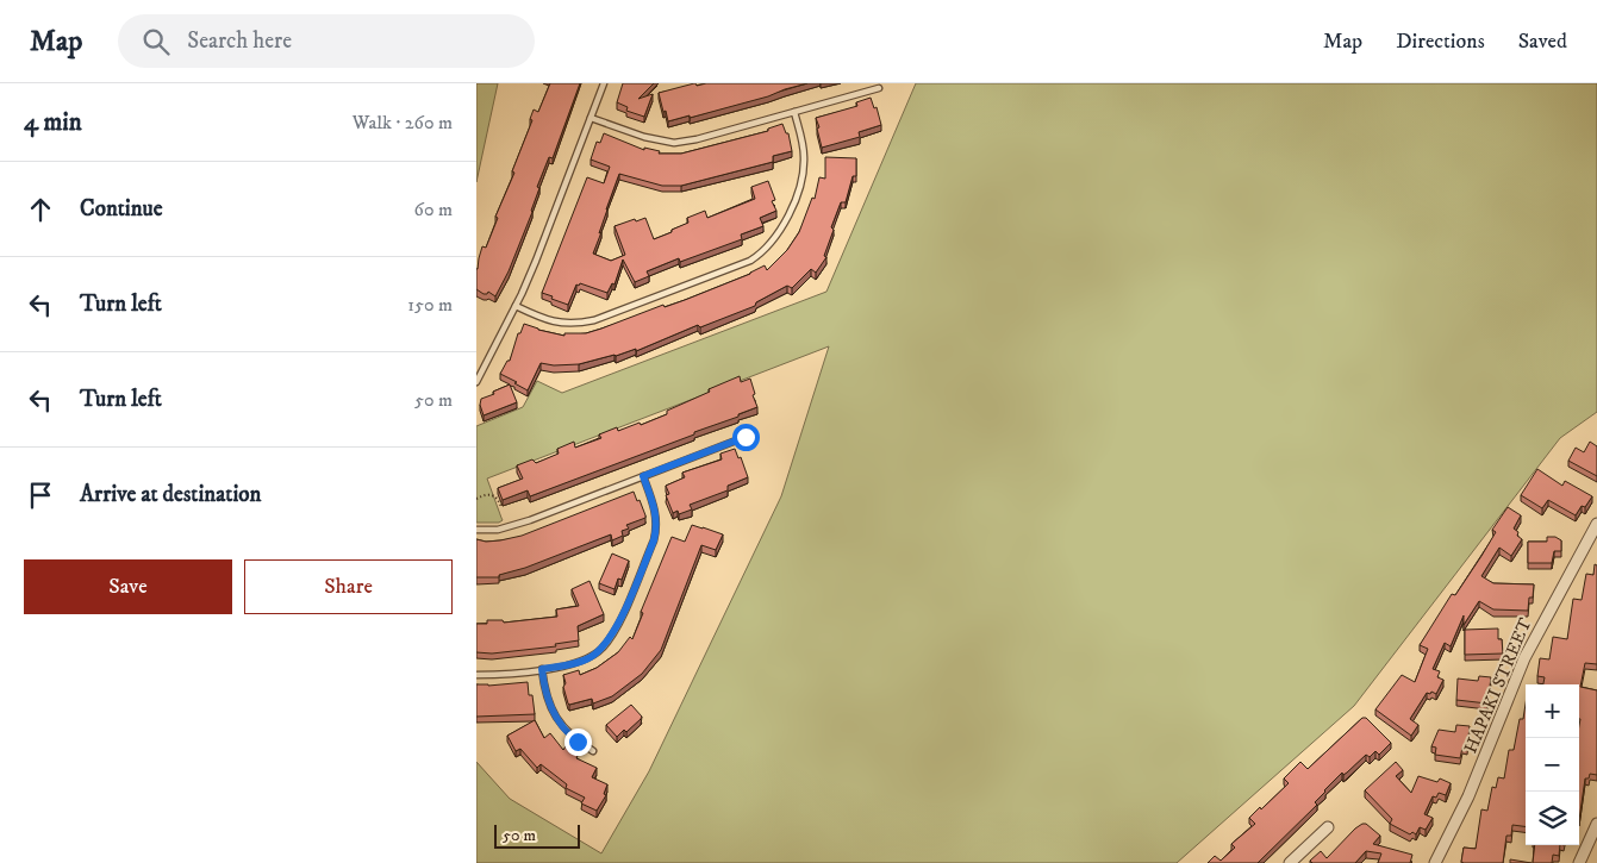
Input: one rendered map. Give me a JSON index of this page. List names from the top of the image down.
{
  "streets": {
    "street": ["HAPAKI STREET"]
  },
  "scale_bar": "50 m",
  "page": {
    "header": "Map",
    "search": "Search here",
    "nav": ["Map", "Directions", "Saved"],
    "heading": ["4 min", "Walk · 260 m"],
    "list": [
      ["Continue", "60 m"],
      ["Turn left", "150 m"],
      ["Turn left", "50 m"],
      "Arrive at destination"
    ],
    "buttons": ["Save", "Share"],
    "map_buttons": ["+", "−"],
    "scale": "50 m"
  }
}
